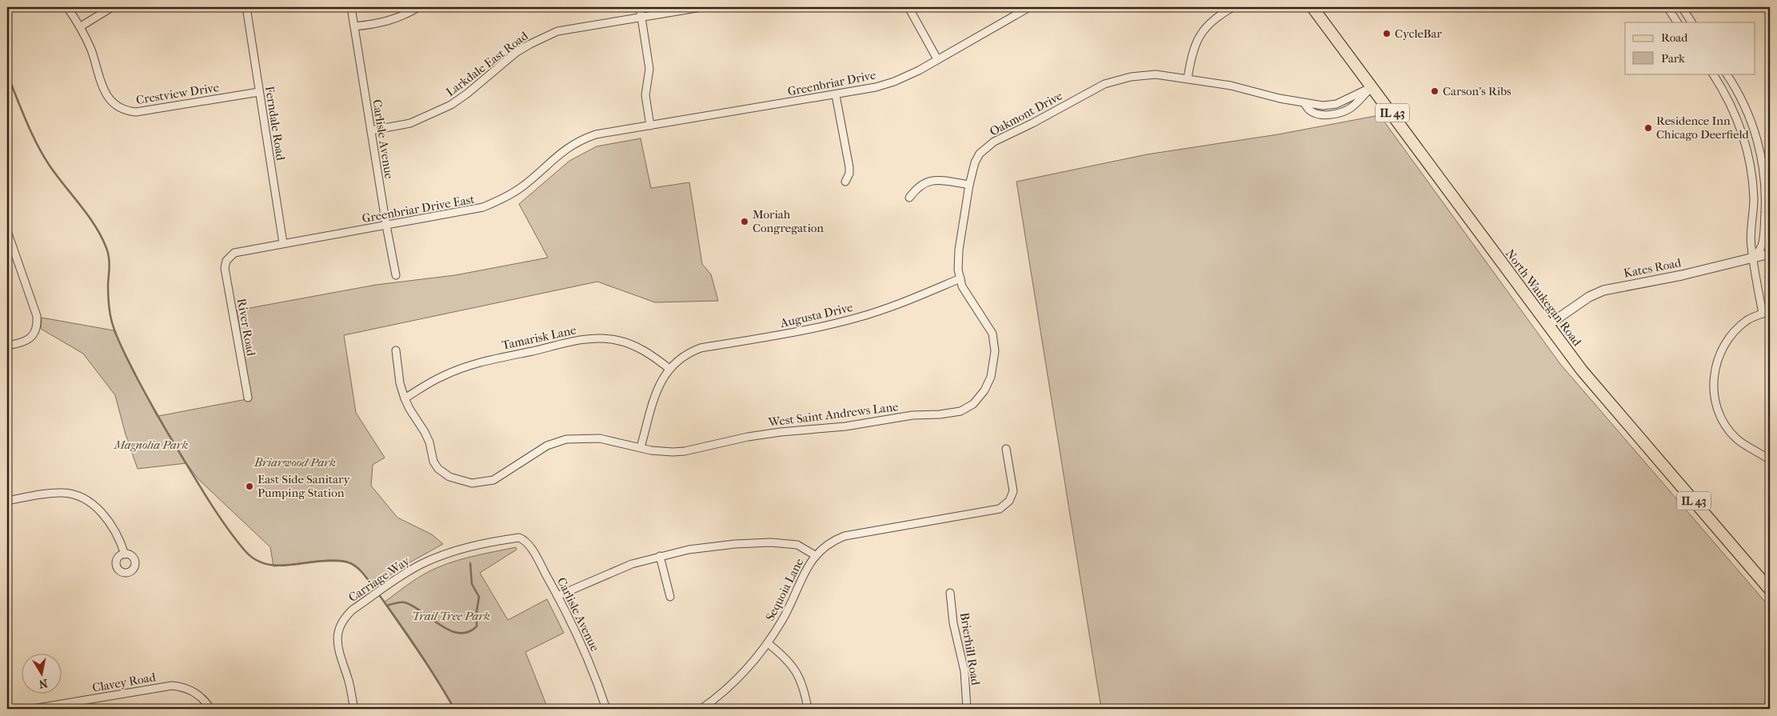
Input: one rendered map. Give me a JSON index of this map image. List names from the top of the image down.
{
  "streets": {
    "main road": ["IL 43", "North Waukegan Road"],
    "street": [
      "Larkdale East Road",
      "Greenbriar Drive",
      "Crestview Drive",
      "Oakmont Drive",
      "Ferndale Road",
      "Carlisle Avenue",
      "Greenbriar Drive East",
      "Kates Road",
      "Augusta Drive",
      "River Road",
      "Tamarisk Lane",
      "West Saint Andrews Lane",
      "Carriage Way",
      "Sequoia Lane",
      "Brierhill Road",
      "Clavey Road"
    ]
  },
  "crossings": [
    ["Larkdale East Road", "Carlisle Avenue"],
    ["Greenbriar Drive", "Greenbriar Drive East"],
    ["Crestview Drive", "Ferndale Road"],
    ["Oakmont Drive", "North Waukegan Road"],
    ["Oakmont Drive", "Augusta Drive"],
    ["Oakmont Drive", "West Saint Andrews Lane"],
    ["Ferndale Road", "Greenbriar Drive East"],
    ["Carlisle Avenue", "Greenbriar Drive East"],
    ["Carlisle Avenue", "Carriage Way"],
    ["Greenbriar Drive East", "River Road"],
    ["Kates Road", "North Waukegan Road"],
    ["Augusta Drive", "Tamarisk Lane"],
    ["Tamarisk Lane", "West Saint Andrews Lane"]
  ],
  "parks": ["Magnolia Park", "Briarwood Park", "Trail Tree Park"],
  "places": [
    "CycleBar",
    "Carson's Ribs",
    "Residence Inn Chicago Deerfield",
    "Moriah Congregation",
    "East Side Sanitary Pumping Station"
  ],
  "legend": ["Road", "Park"],
  "north": "bottom"
}
